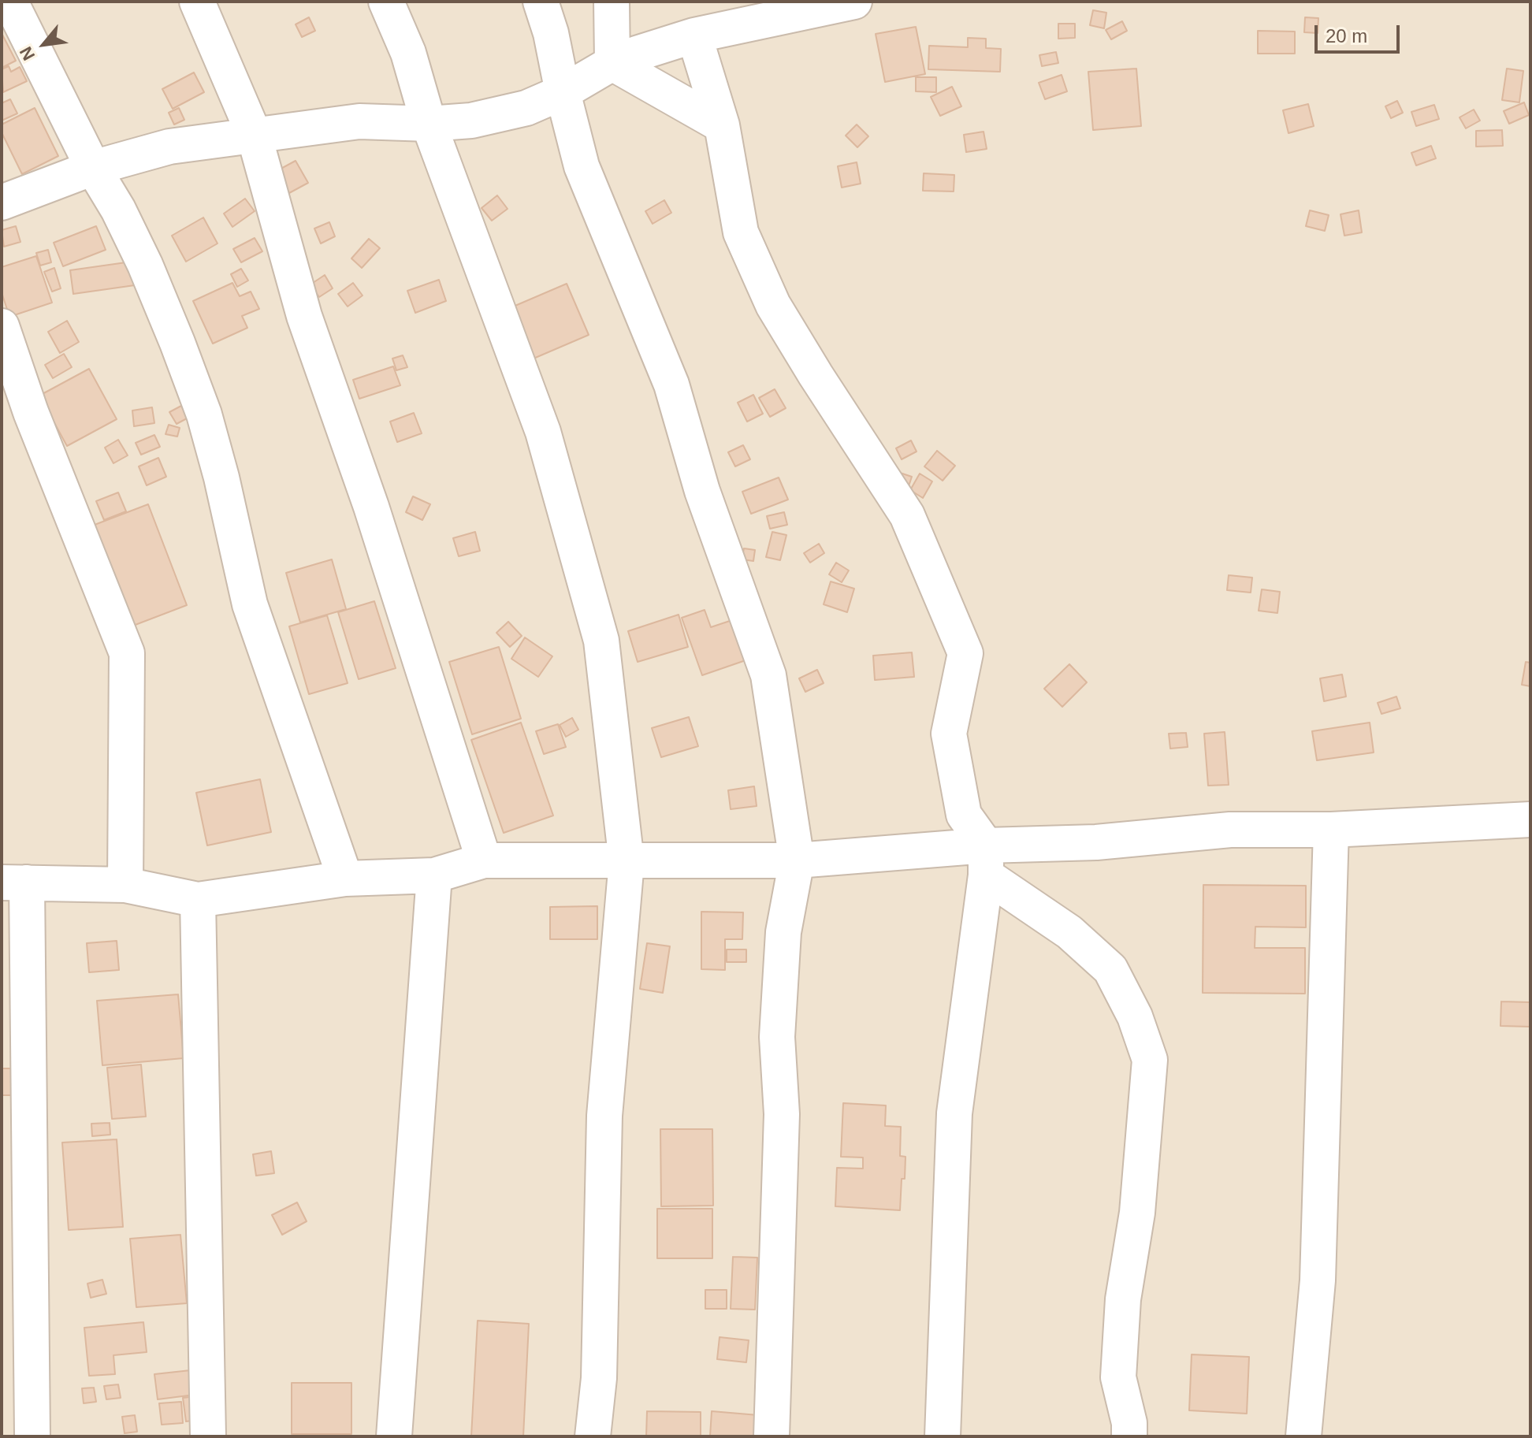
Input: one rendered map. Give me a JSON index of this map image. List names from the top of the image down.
{
  "scale_bar": "20 m",
  "north": "bottom left"
}
